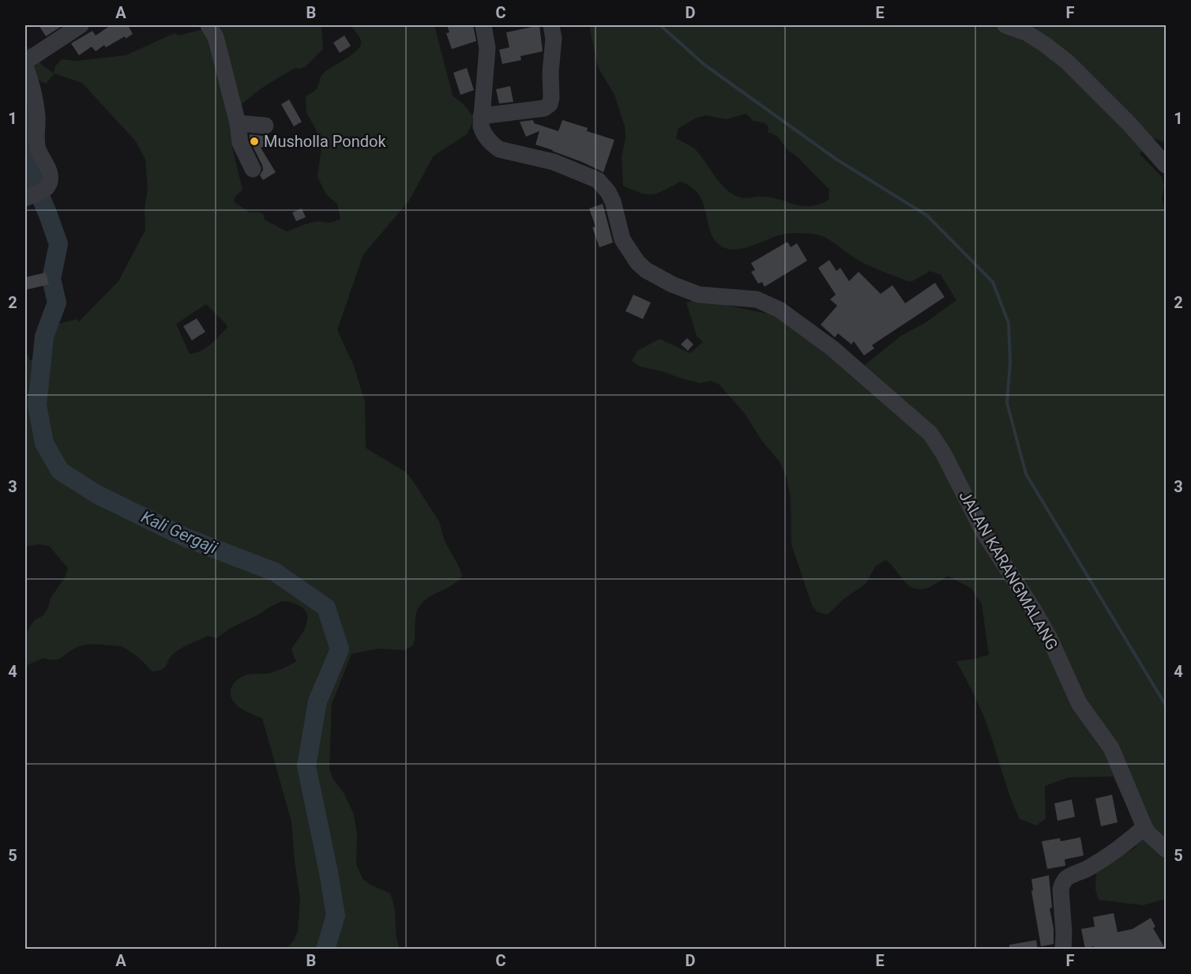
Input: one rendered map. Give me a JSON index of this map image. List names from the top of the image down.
{
  "streets": {
    "street": ["JALAN KARANGMALANG"]
  },
  "water": ["Kali Gergaji"],
  "places": ["Musholla Pondok"],
  "grid": {
    "columns": [
      "A",
      "B",
      "C",
      "D",
      "E",
      "F"
    ],
    "rows": [
      "1",
      "2",
      "3",
      "4",
      "5"
    ]
  }
}
